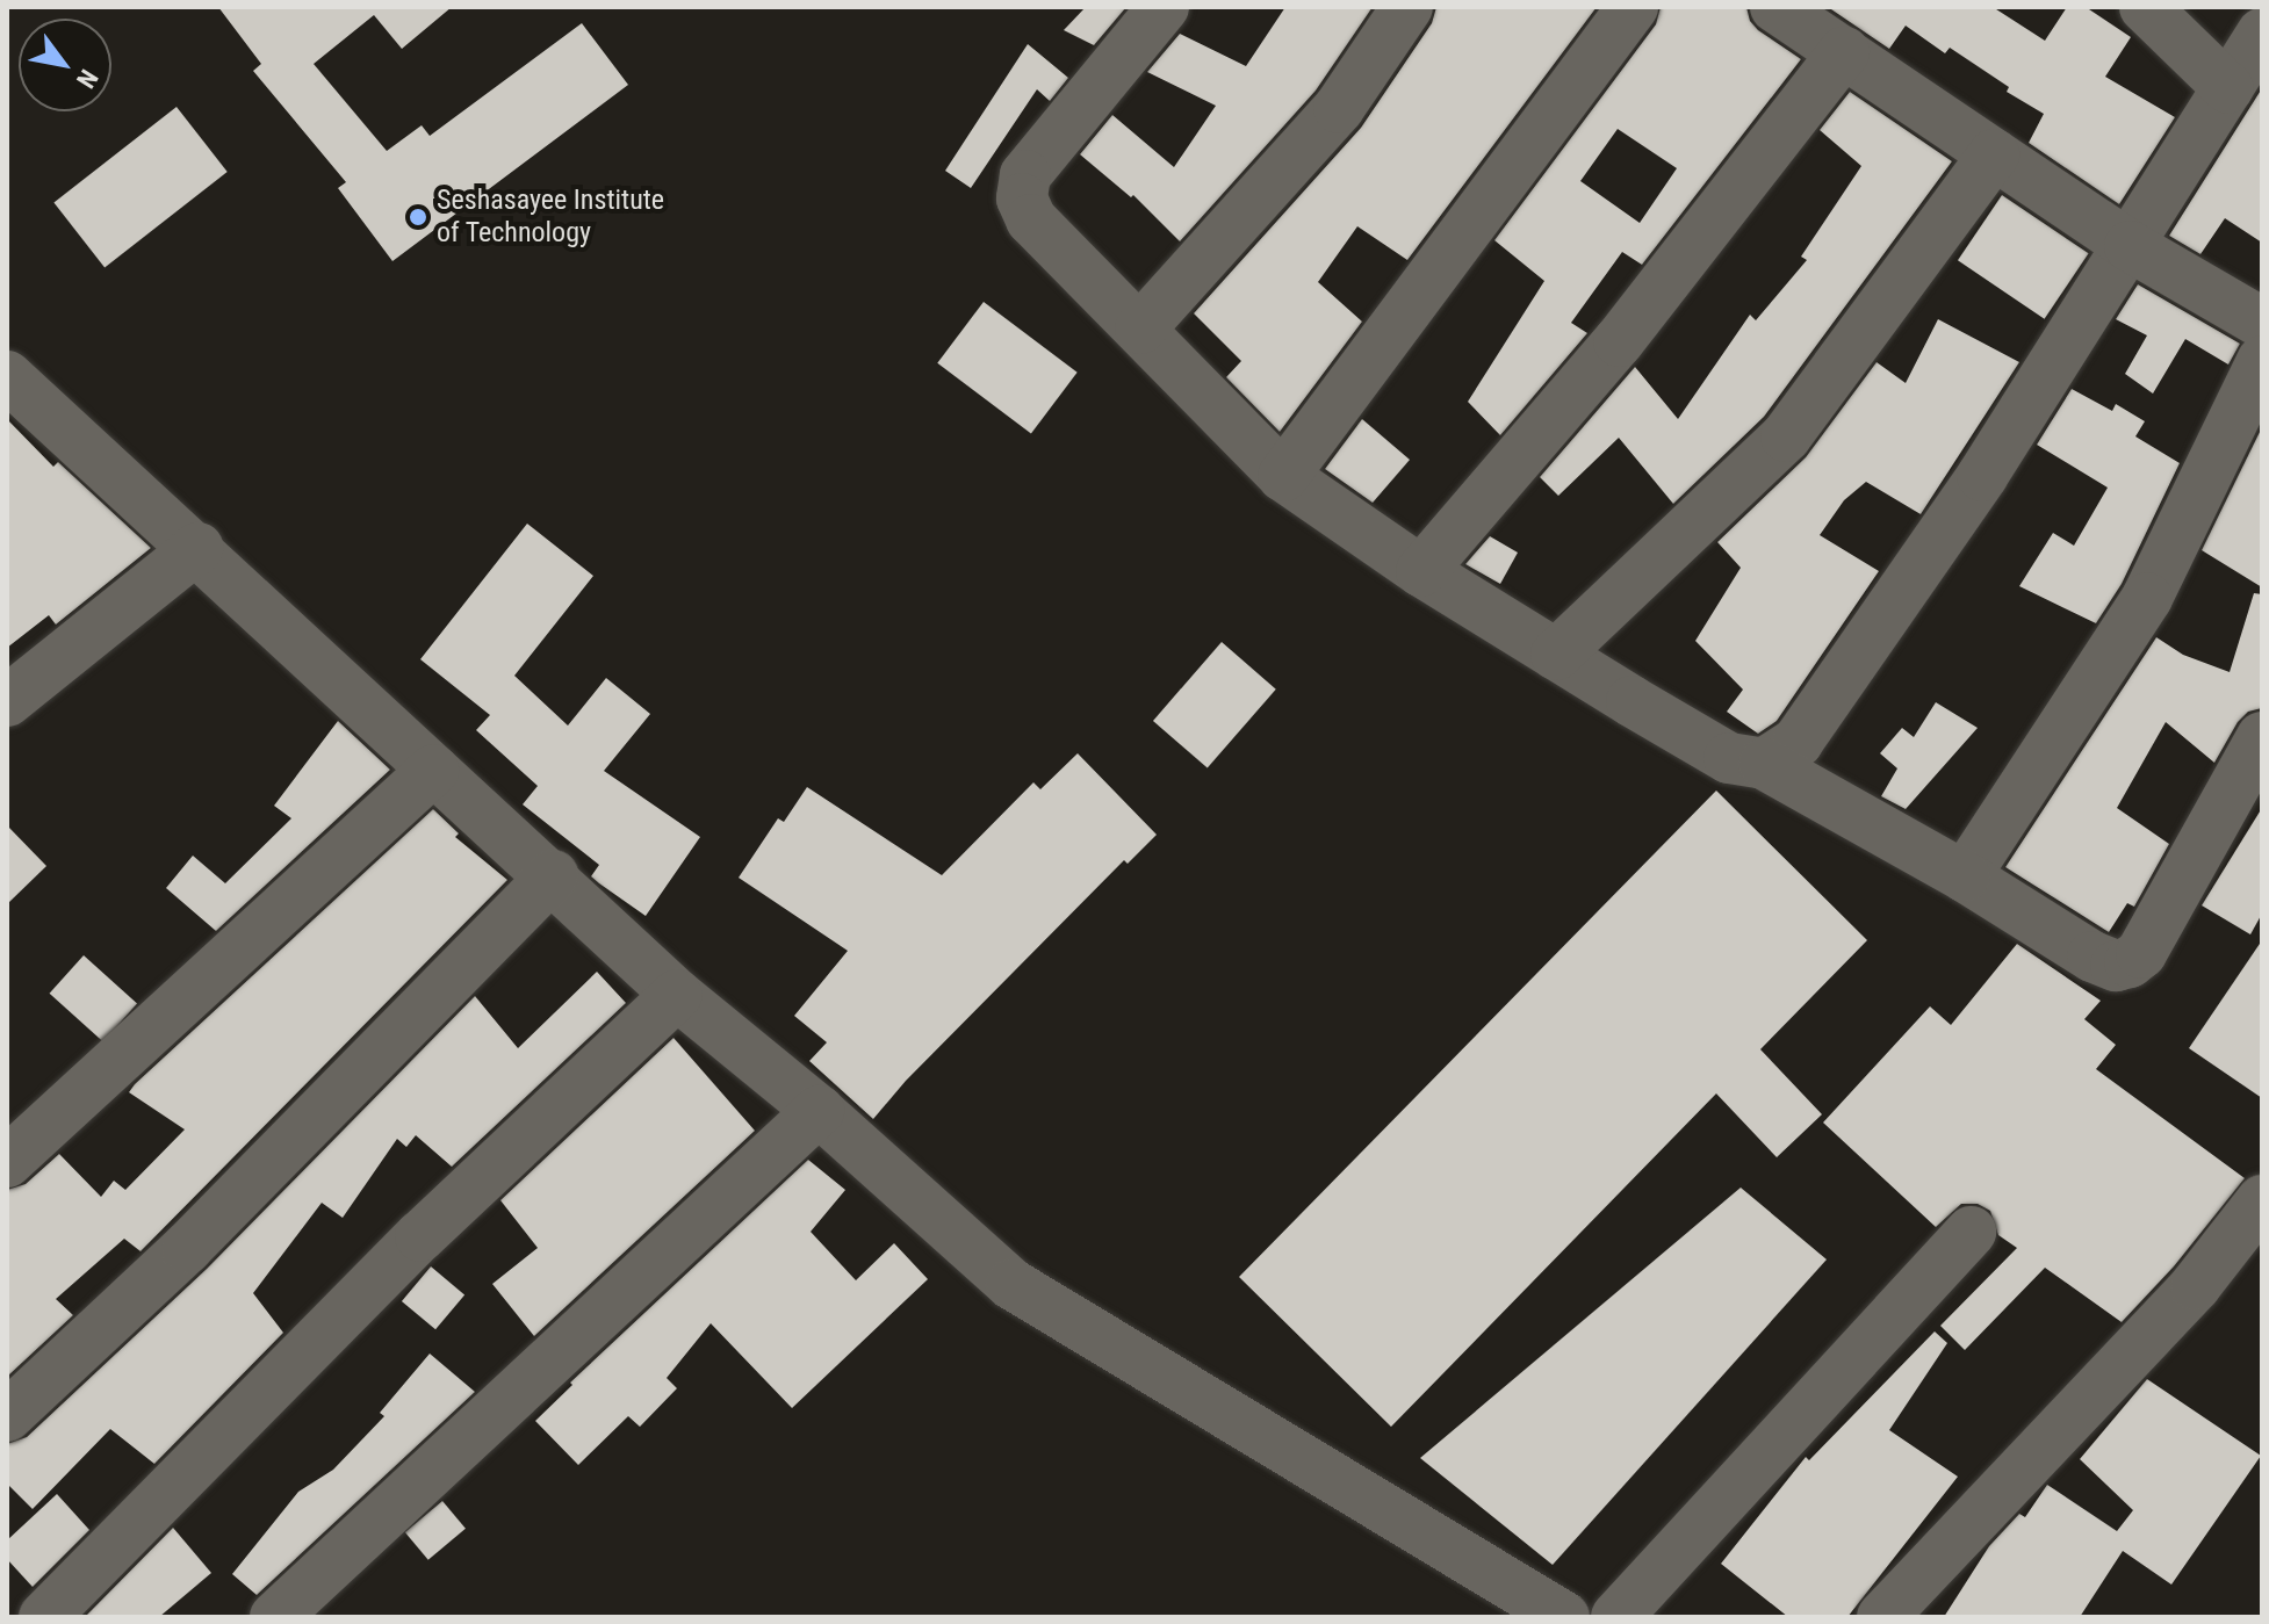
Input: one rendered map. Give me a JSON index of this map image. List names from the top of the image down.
{
  "places": ["Seshasayee Institute of Technology"],
  "north": "bottom right"
}
